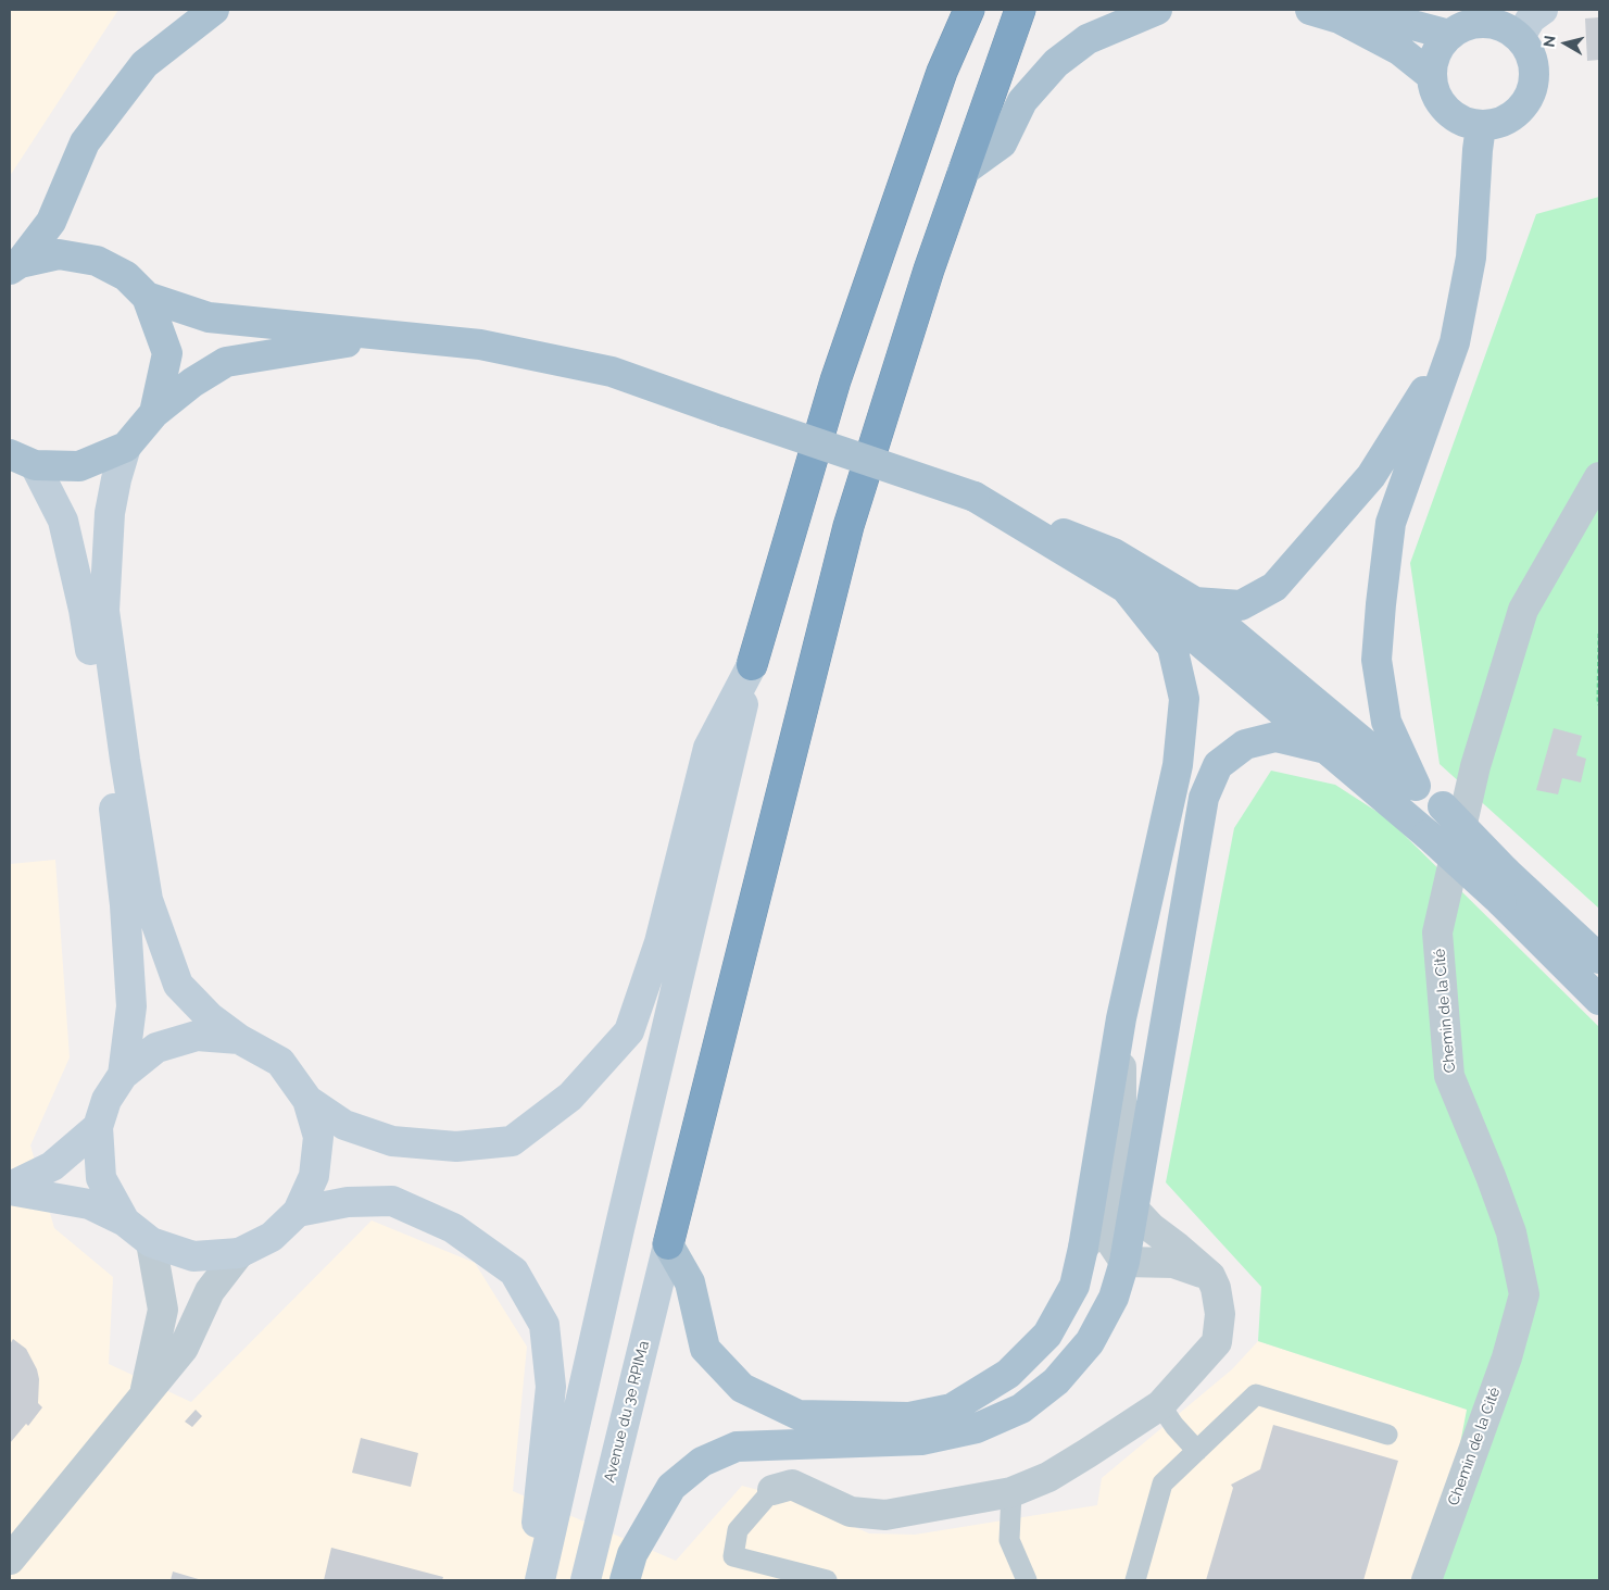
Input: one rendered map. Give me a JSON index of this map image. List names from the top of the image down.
{
  "streets": {
    "main road": ["Avenue du 3e RPIMa"],
    "street": ["Chemin de la Cité"]
  },
  "north": "left"
}
